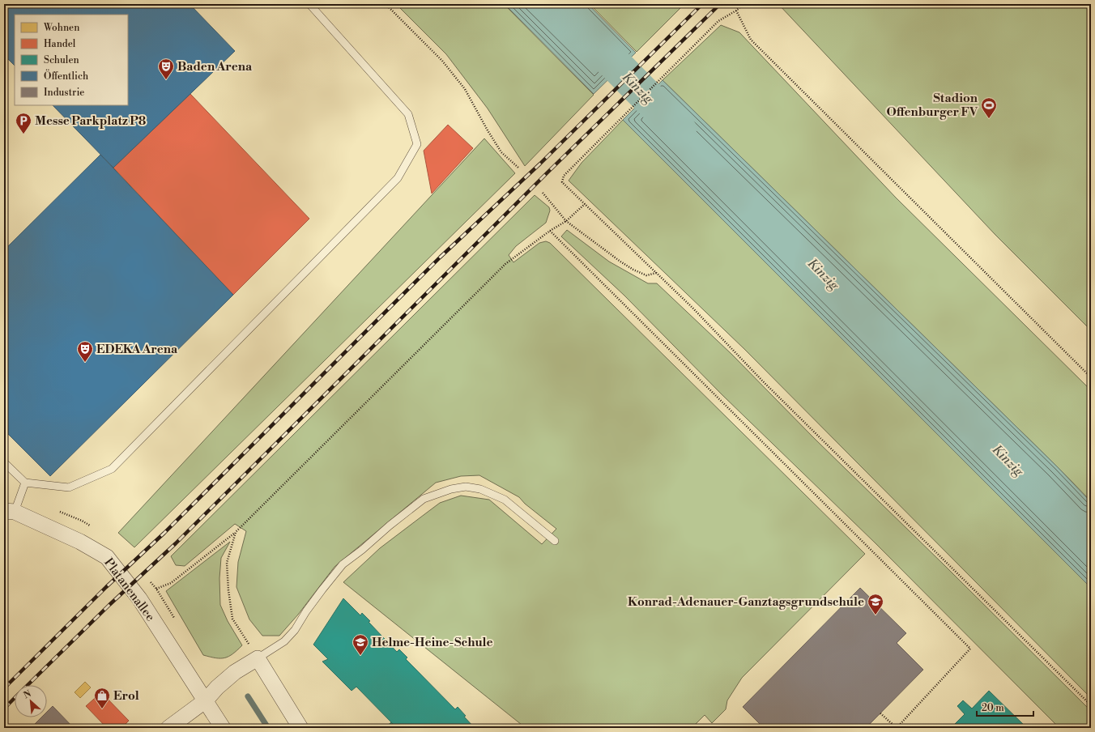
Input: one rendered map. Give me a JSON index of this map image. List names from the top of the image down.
{
  "streets": {
    "street": ["Platanenallee"]
  },
  "water": ["Kinzig"],
  "places": {
    "theatre": ["Baden Arena", "EDEKA Arena"],
    "sports": ["Stadion Offenburger FV"],
    "parking": ["Messe Parkplatz P8"],
    "school or university": ["Konrad-Adenauer-Ganztagsgrundschule", "Helme-Heine-Schule"],
    "shop": ["Erol"]
  },
  "legend": [
    "Wohnen",
    "Handel",
    "Schulen",
    "Öffentlich",
    "Industrie"
  ],
  "scale_bar": "20 m",
  "north": "top left"
}
